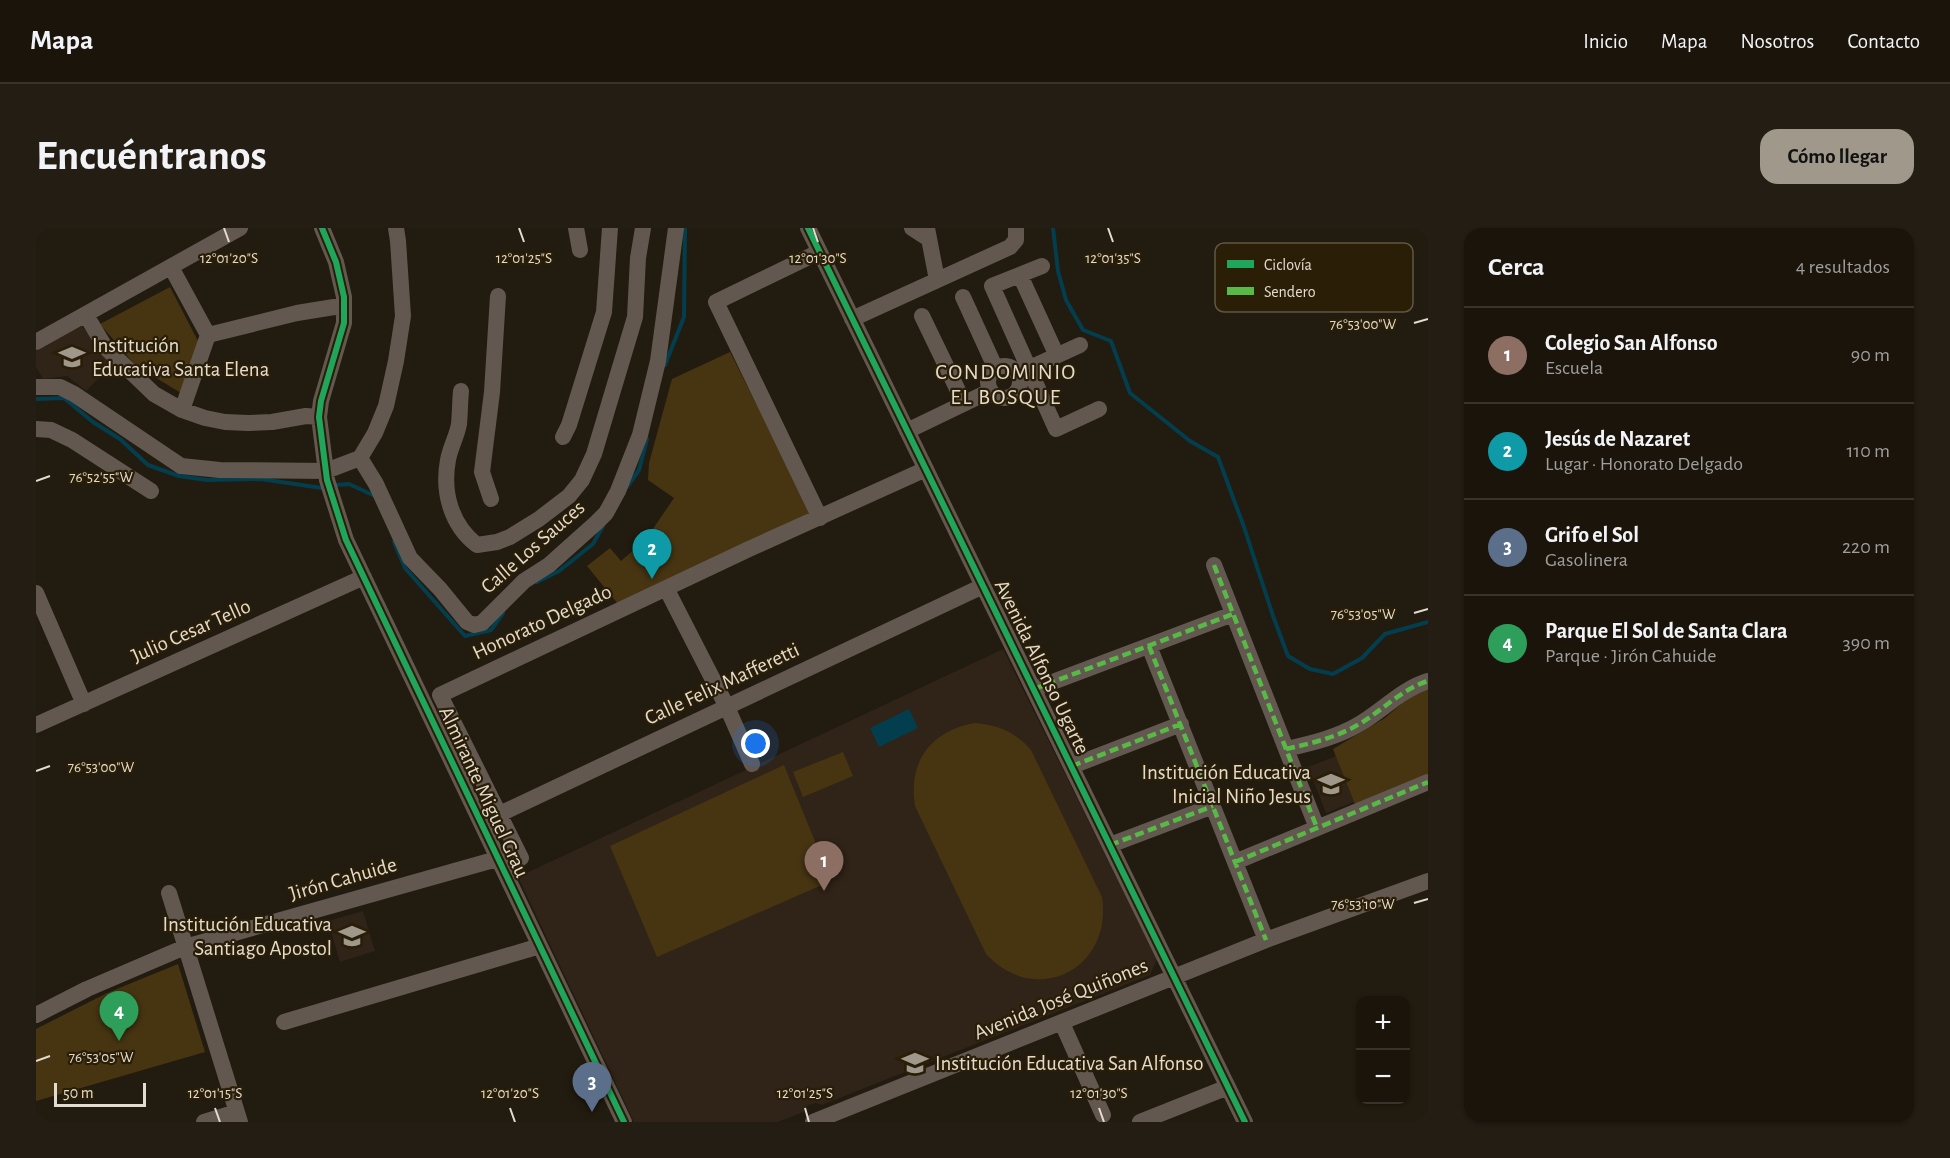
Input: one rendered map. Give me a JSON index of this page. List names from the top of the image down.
{
  "streets": {
    "street": [
      "Calle Los Sauces",
      "Honorato Delgado",
      "Julio Cesar Tello",
      "Avenida Alfonso Ugarte",
      "Calle Felix Mafferetti",
      "Almirante Miguel Grau",
      "Jirón Cahuide",
      "Avenida José Quiñones"
    ]
  },
  "crossings": [
    ["Honorato Delgado", "Avenida Alfonso Ugarte"],
    ["Honorato Delgado", "Calle Felix Mafferetti"],
    ["Julio Cesar Tello", "Almirante Miguel Grau"],
    ["Avenida Alfonso Ugarte", "Calle Felix Mafferetti"],
    ["Avenida Alfonso Ugarte", "Avenida José Quiñones"],
    ["Calle Felix Mafferetti", "Almirante Miguel Grau"],
    ["Almirante Miguel Grau", "Jirón Cahuide"]
  ],
  "districts": ["CONDOMINIO EL BOSQUE"],
  "places": {
    "school or university": [
      "Institución Educativa Santa Elena",
      "Institución Educativa Inicial Niño Jesus",
      "Institución Educativa Santiago Apostol",
      "Institución Educativa San Alfonso"
    ]
  },
  "legend": ["Ciclovía", "Sendero"],
  "scale_bar": "50 m",
  "page": {
    "header": "Mapa",
    "nav": [
      "Inicio",
      "Mapa",
      "Nosotros",
      "Contacto"
    ],
    "buttons": "Cómo llegar",
    "title": "Encuéntranos",
    "heading": ["Cerca", "4 resultados"],
    "list": [
      {
        "mark": "1",
        "name": "Colegio San Alfonso",
        "note": "Escuela",
        "value": "90 m"
      },
      {
        "mark": "2",
        "name": "Jesús de Nazaret",
        "note": "Lugar · Honorato Delgado",
        "value": "110 m"
      },
      {
        "mark": "3",
        "name": "Grifo el Sol",
        "note": "Gasolinera",
        "value": "220 m"
      },
      {
        "mark": "4",
        "name": "Parque El Sol de Santa Clara",
        "note": "Parque · Jirón Cahuide",
        "value": "390 m"
      }
    ],
    "pins": [
      "2",
      "1",
      "4",
      "3"
    ],
    "map_buttons": ["+", "−"],
    "scale": "50 m"
  },
  "coordinates": [
    "12°01'20\"S",
    "12°01'25\"S",
    "12°01'30\"S",
    "12°01'35\"S",
    "76°53'00\"W",
    "76°52'55\"W",
    "76°53'05\"W",
    "76°53'10\"W",
    "12°01'15\"S"
  ]
}
